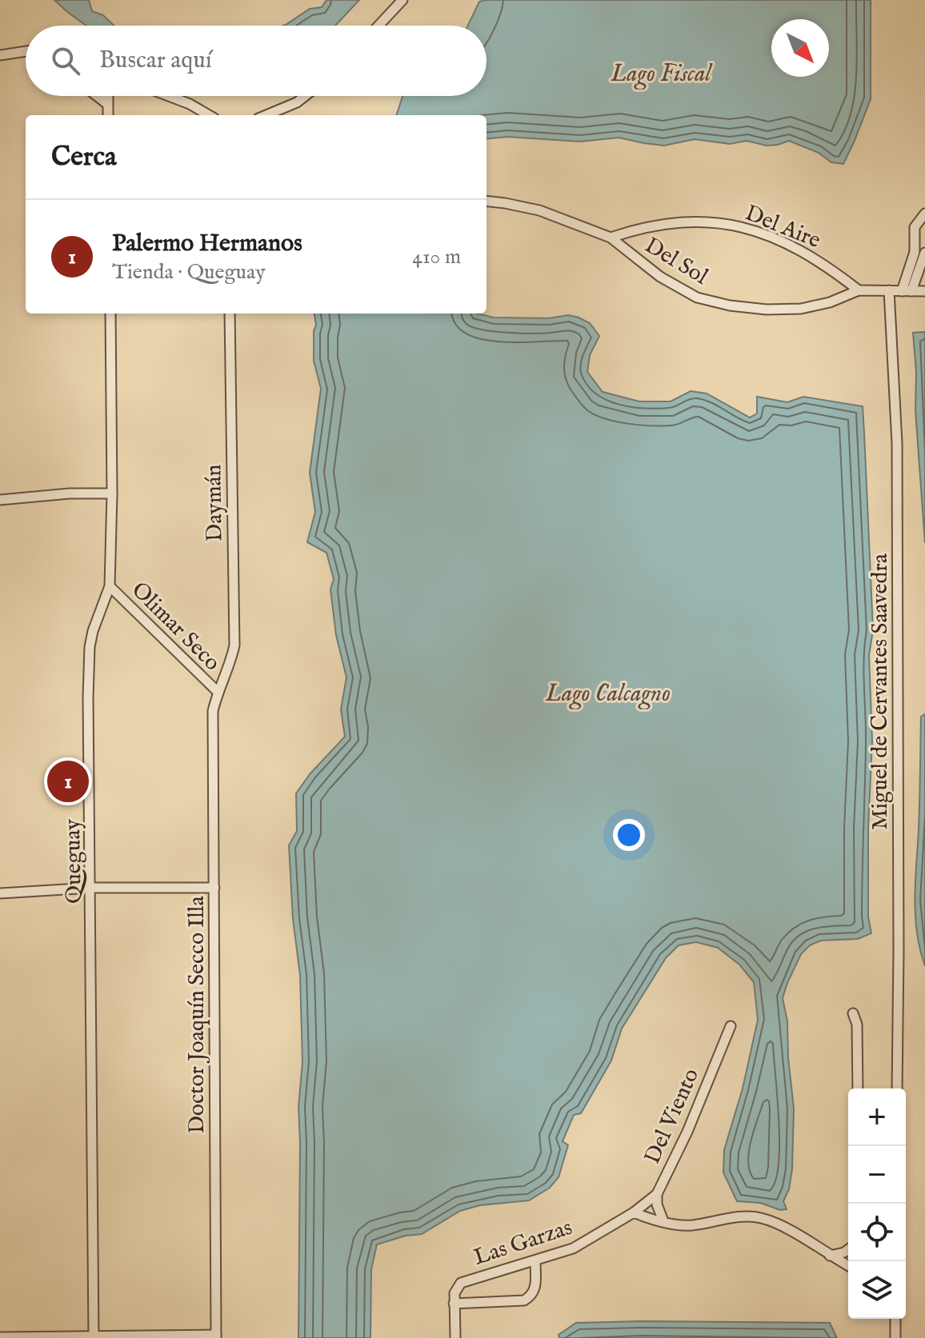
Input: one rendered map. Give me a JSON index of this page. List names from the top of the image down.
{
  "streets": {
    "street": [
      "Del Aire",
      "Del Sol",
      "Daymán",
      "Olimar Seco",
      "Miguel de Cervantes Saavedra",
      "Queguay",
      "Doctor Joaquín Secco Illa",
      "Del Viento",
      "Las Garzas"
    ]
  },
  "crossings": [
    ["Del Aire", "Del Sol"],
    ["Daymán", "Olimar Seco"],
    ["Daymán", "Doctor Joaquín Secco Illa"],
    ["Olimar Seco", "Queguay"],
    ["Olimar Seco", "Doctor Joaquín Secco Illa"],
    ["Del Viento", "Las Garzas"]
  ],
  "water": ["Lago Fiscal", "Lago Calcagno"],
  "north": "bottom right",
  "page": {
    "search": "Buscar aquí",
    "heading": "Cerca",
    "list": [
      {
        "mark": "1",
        "name": "Palermo Hermanos",
        "note": "Tienda · Queguay",
        "value": "410 m"
      }
    ],
    "pins": "1",
    "map_buttons": ["+", "−"]
  }
}
